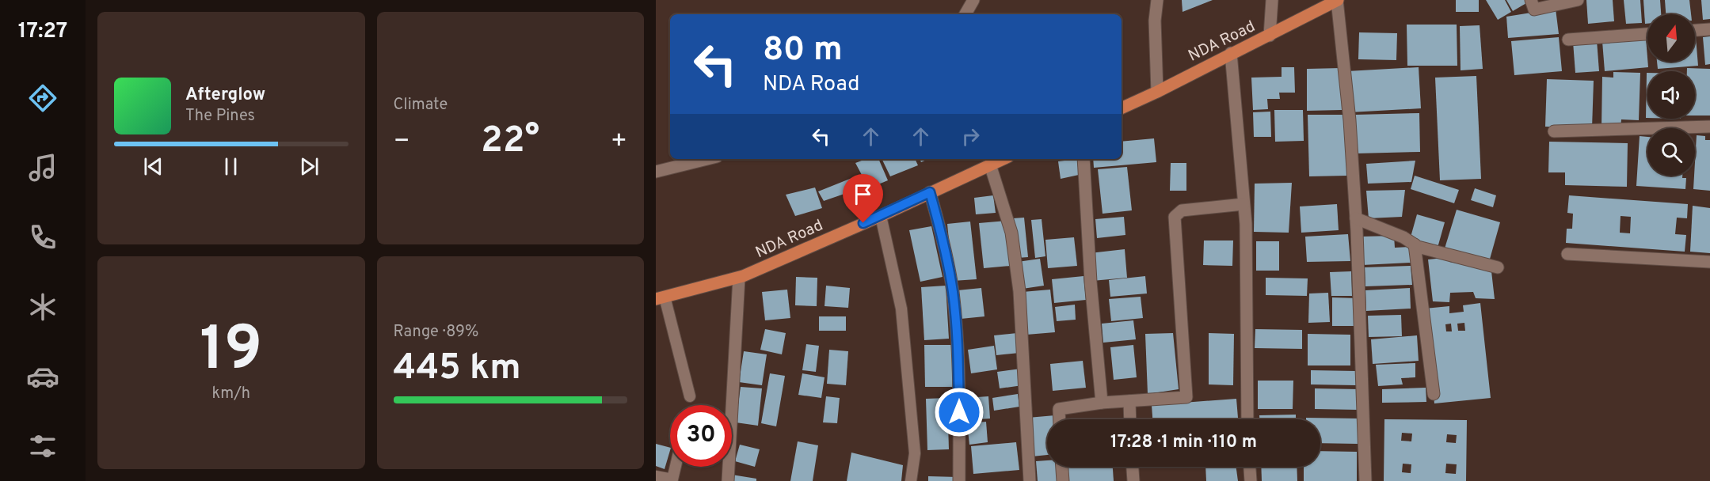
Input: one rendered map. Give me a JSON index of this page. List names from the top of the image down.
{
  "streets": {
    "main road": ["NDA Road"]
  },
  "north": "top",
  "page": {
    "tabs": "17:27",
    "tile": [
      "Climate",
      ["19", "km/h"],
      ["Range · 89%", "445 km"]
    ],
    "turn": ["80 m", "NDA Road"],
    "song": ["Afterglow", "The Pines"],
    "heat": ["−", "22°", "+"],
    "limit": "30",
    "trip": "17:28 · 1 min · 110 m"
  }
}
